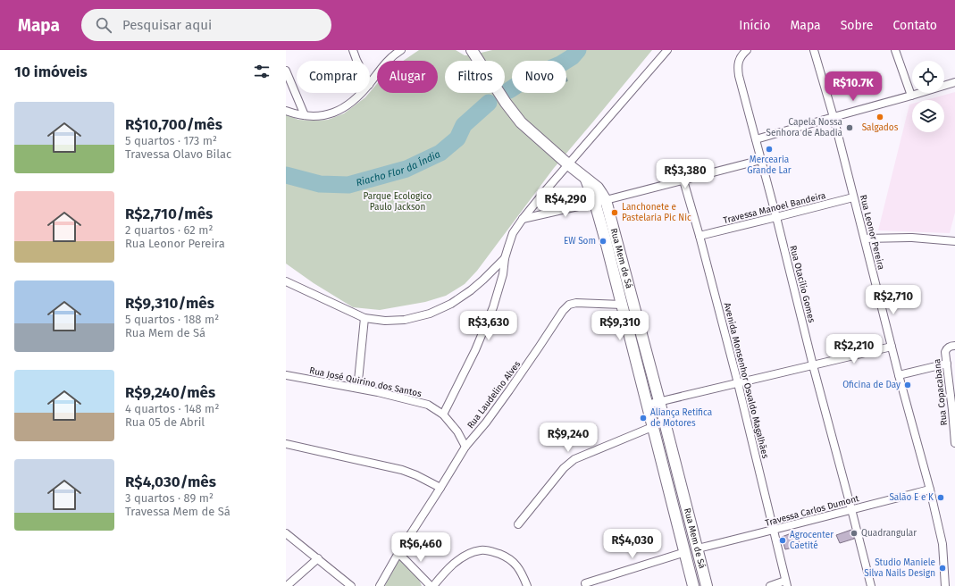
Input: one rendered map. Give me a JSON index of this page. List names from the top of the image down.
{
  "streets": {
    "street": [
      "Travessa Manoel Bandeira",
      "Rua Leonor Pereira",
      "Rua Mem de Sá",
      "Rua Otacílio Gomes",
      "Avenida Monsenhor Osvaldo Magalhães",
      "Rua José Quirino dos Santos",
      "Rua Copacabana",
      "Rua Laudelino Alves",
      "Travessa Carlos Dumont"
    ]
  },
  "crossings": [
    ["Travessa Manoel Bandeira", "Rua Leonor Pereira"],
    ["Travessa Manoel Bandeira", "Rua Otacílio Gomes"],
    ["Travessa Manoel Bandeira", "Avenida Monsenhor Osvaldo Magalhães"],
    ["Rua Leonor Pereira", "Travessa Carlos Dumont"],
    ["Rua Mem de Sá", "Rua Laudelino Alves"],
    ["Rua Mem de Sá", "Travessa Carlos Dumont"],
    ["Rua Otacílio Gomes", "Travessa Carlos Dumont"],
    ["Avenida Monsenhor Osvaldo Magalhães", "Travessa Carlos Dumont"],
    ["Rua José Quirino dos Santos", "Rua Laudelino Alves"]
  ],
  "water": ["Riacho Flor da Índia"],
  "parks": ["Parque Ecologico Paulo Jackson"],
  "places": [
    "Salgados",
    "Capela Nossa Senhora de Abadia",
    "Mercearia Grande Lar",
    "Lanchonete e Pastelaria Pic Nic",
    "EW Som",
    "Oficina de Day",
    "Aliança Retifica de Motores",
    "Salão E e K",
    "Quadrangular",
    "Agrocenter Caetité",
    "Studio Maniele Silva Nails Design"
  ],
  "page": {
    "header": "Mapa",
    "search": "Pesquisar aqui",
    "nav": [
      "Início",
      "Mapa",
      "Sobre",
      "Contato"
    ],
    "heading": "10 imóveis",
    "chip": [
      "Comprar",
      "Alugar",
      "Filtros",
      "Novo"
    ],
    "price": [
      "R$10.7K",
      "R$3,380",
      "R$4,290",
      "R$2,710",
      "R$3,630",
      "R$9,310",
      "R$2,210",
      "R$9,240",
      "R$4,030",
      "R$6,460"
    ],
    "list": [
      {
        "name": "R$10,700/mês",
        "note": "5 quartos · 173 m² · Travessa Olavo Bilac"
      },
      {
        "name": "R$2,710/mês",
        "note": "2 quartos · 62 m² · Rua Leonor Pereira"
      },
      {
        "name": "R$9,310/mês",
        "note": "5 quartos · 188 m² · Rua Mem de Sá"
      },
      {
        "name": "R$9,240/mês",
        "note": "4 quartos · 148 m² · Rua 05 de Abril"
      },
      {
        "name": "R$4,030/mês",
        "note": "3 quartos · 89 m² · Travessa Mem de Sá"
      }
    ]
  }
}
